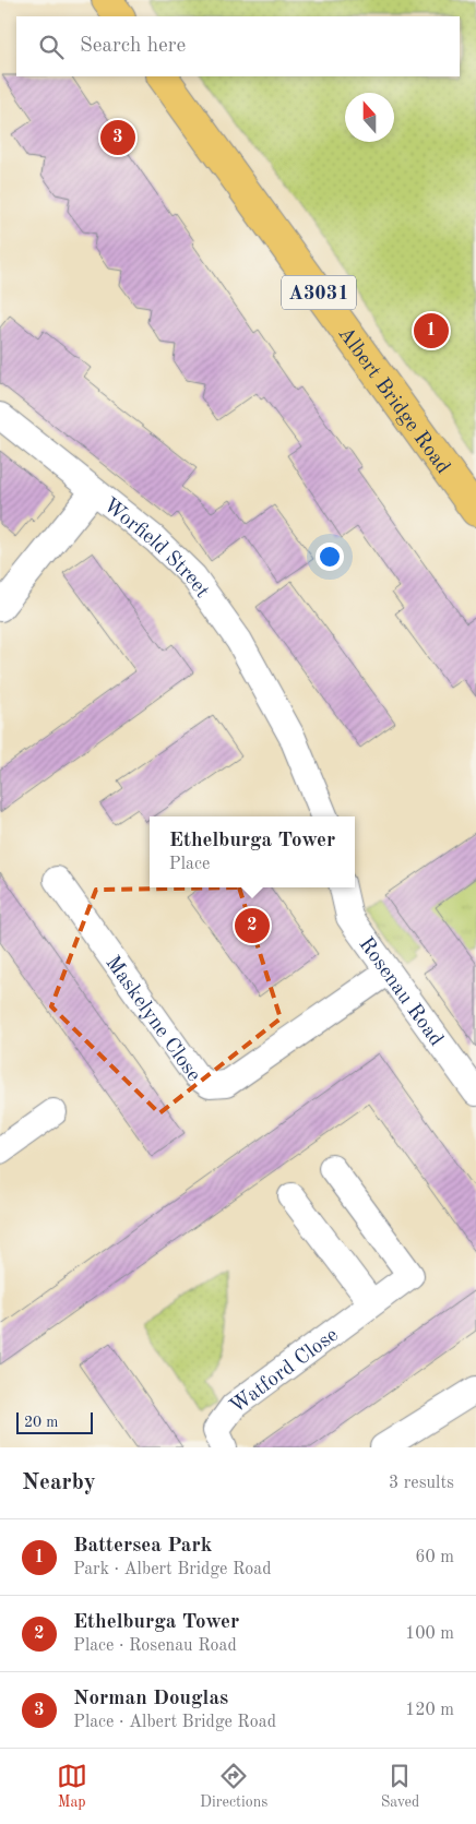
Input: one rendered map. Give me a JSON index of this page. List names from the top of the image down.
{
  "streets": {
    "main road": ["A3031", "Albert Bridge Road"],
    "street": [
      "Worfield Street",
      "Rosenau Road",
      "Maskelyne Close",
      "Watford Close"
    ]
  },
  "crossings": [
    ["Rosenau Road", "Maskelyne Close"]
  ],
  "scale_bar": "20 m",
  "north": "top",
  "page": {
    "search": "Search here",
    "pins": ["3", "1", "2"],
    "popup": ["Ethelburga Tower", "Place"],
    "scale": "20 m",
    "heading": ["Nearby", "3 results"],
    "list": [
      {
        "mark": "1",
        "name": "Battersea Park",
        "note": "Park · Albert Bridge Road",
        "value": "60 m"
      },
      {
        "mark": "2",
        "name": "Ethelburga Tower",
        "note": "Place · Rosenau Road",
        "value": "100 m"
      },
      {
        "mark": "3",
        "name": "Norman Douglas",
        "note": "Place · Albert Bridge Road",
        "value": "120 m"
      }
    ],
    "nav": ["Map", "Directions", "Saved"]
  }
}
